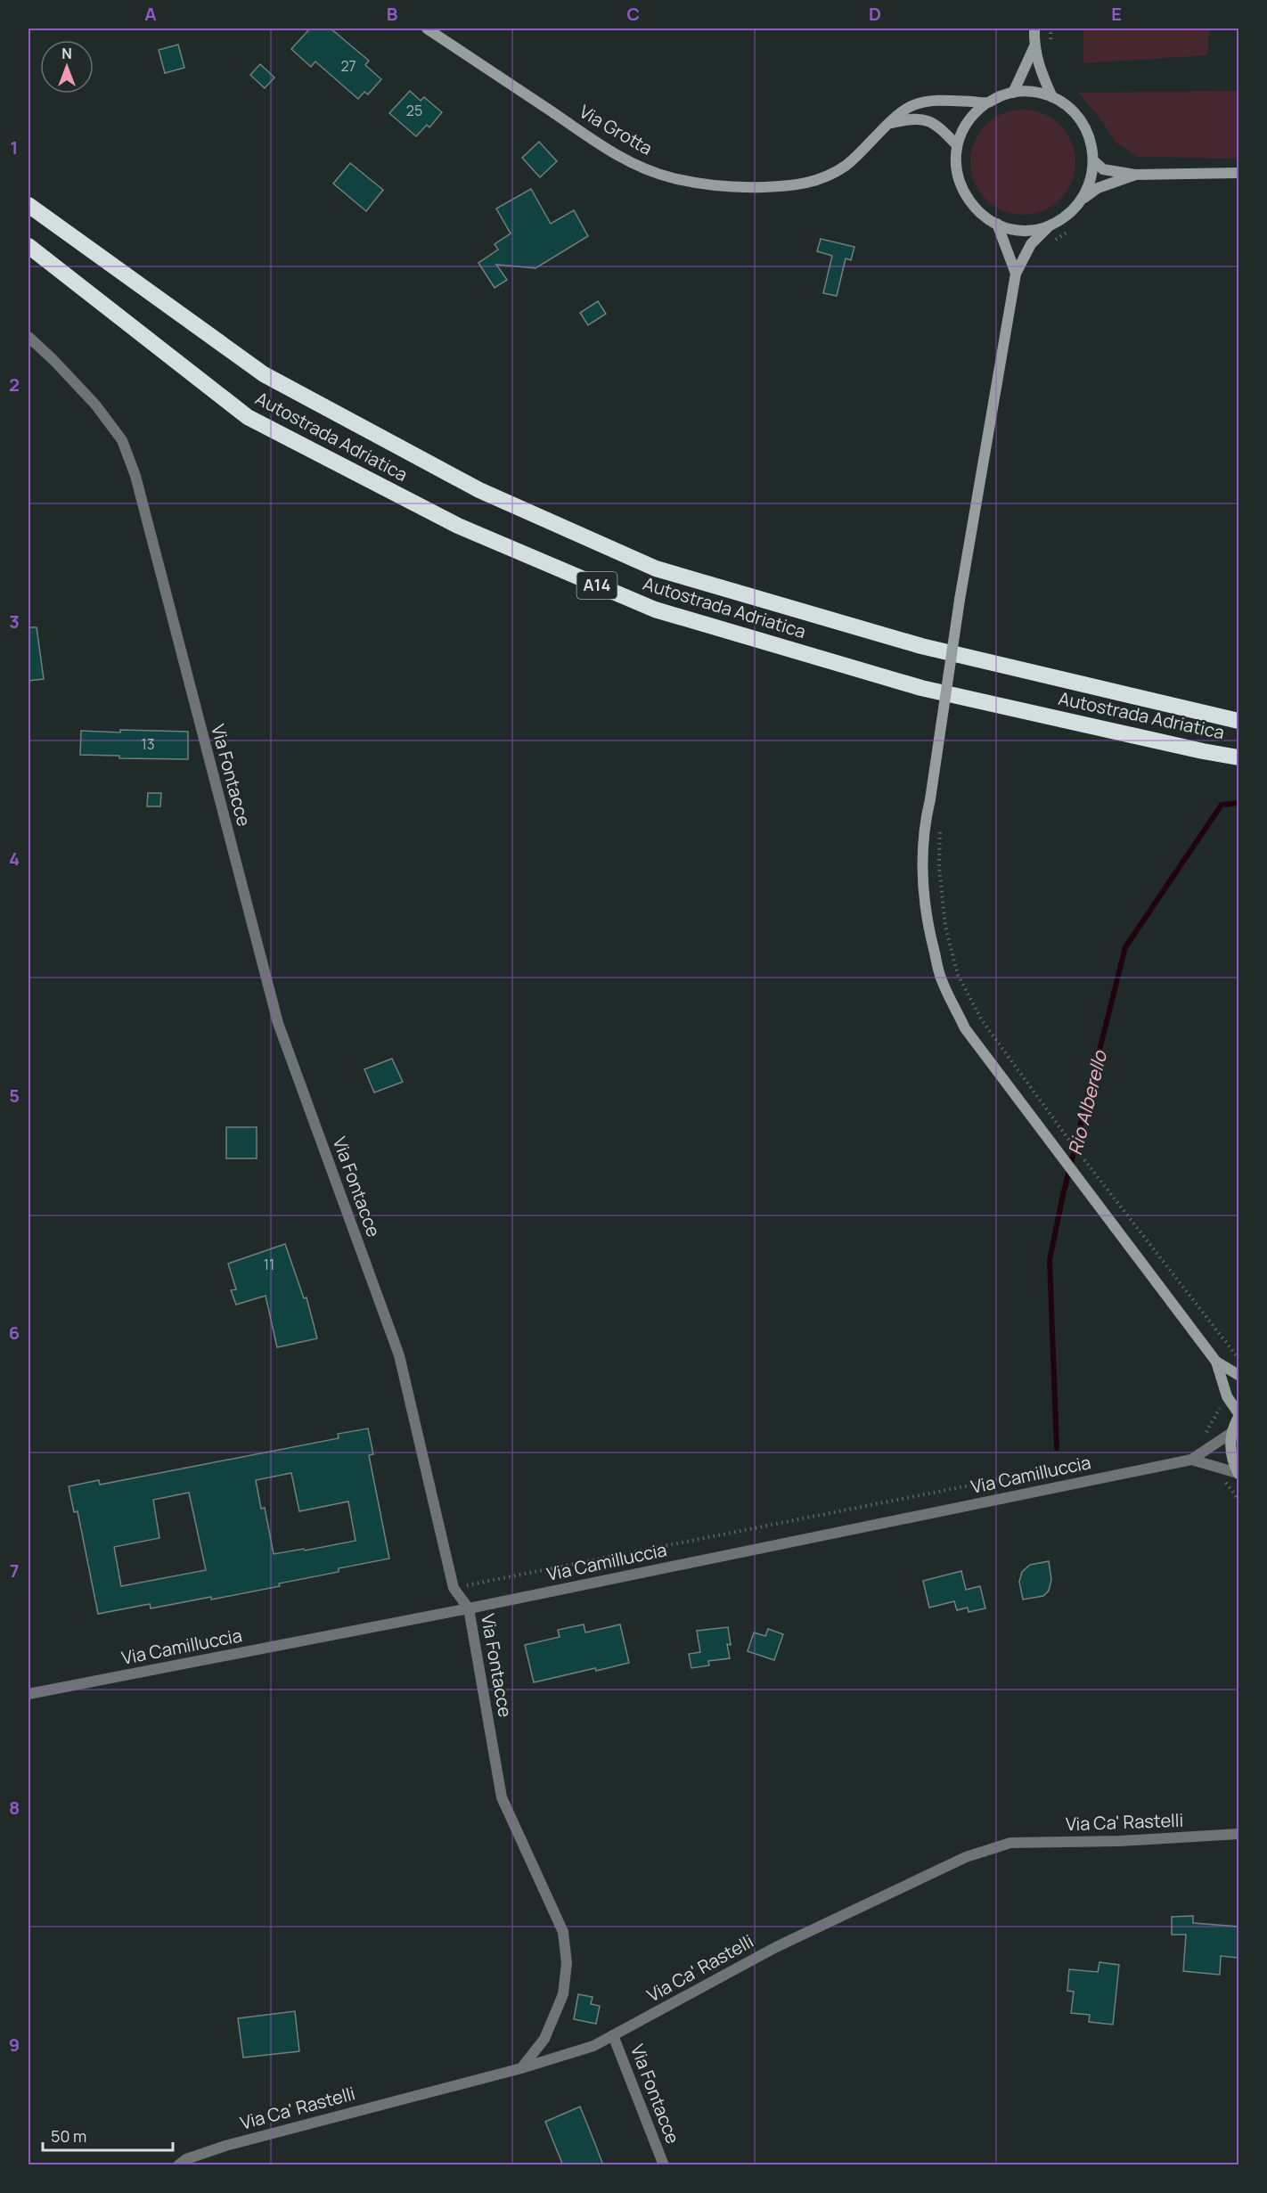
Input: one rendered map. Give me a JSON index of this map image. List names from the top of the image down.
{
  "streets": {
    "highway": ["Autostrada Adriatica", "A14"],
    "main road": ["Via Grotta"],
    "street": ["Via Fontacce", "Via Camilluccia", "Via Ca' Rastelli"]
  },
  "crossings": [
    ["Via Fontacce", "Via Camilluccia"],
    ["Via Fontacce", "Via Ca' Rastelli"]
  ],
  "water": ["Rio Alberello"],
  "house_numbers": [
    "27",
    "25",
    "13",
    "11"
  ],
  "scale_bar": "50 m",
  "north": "top",
  "grid": {
    "columns": [
      "A",
      "B",
      "C",
      "D",
      "E"
    ],
    "rows": [
      "1",
      "2",
      "3",
      "4",
      "5",
      "6",
      "7",
      "8",
      "9"
    ]
  }
}
